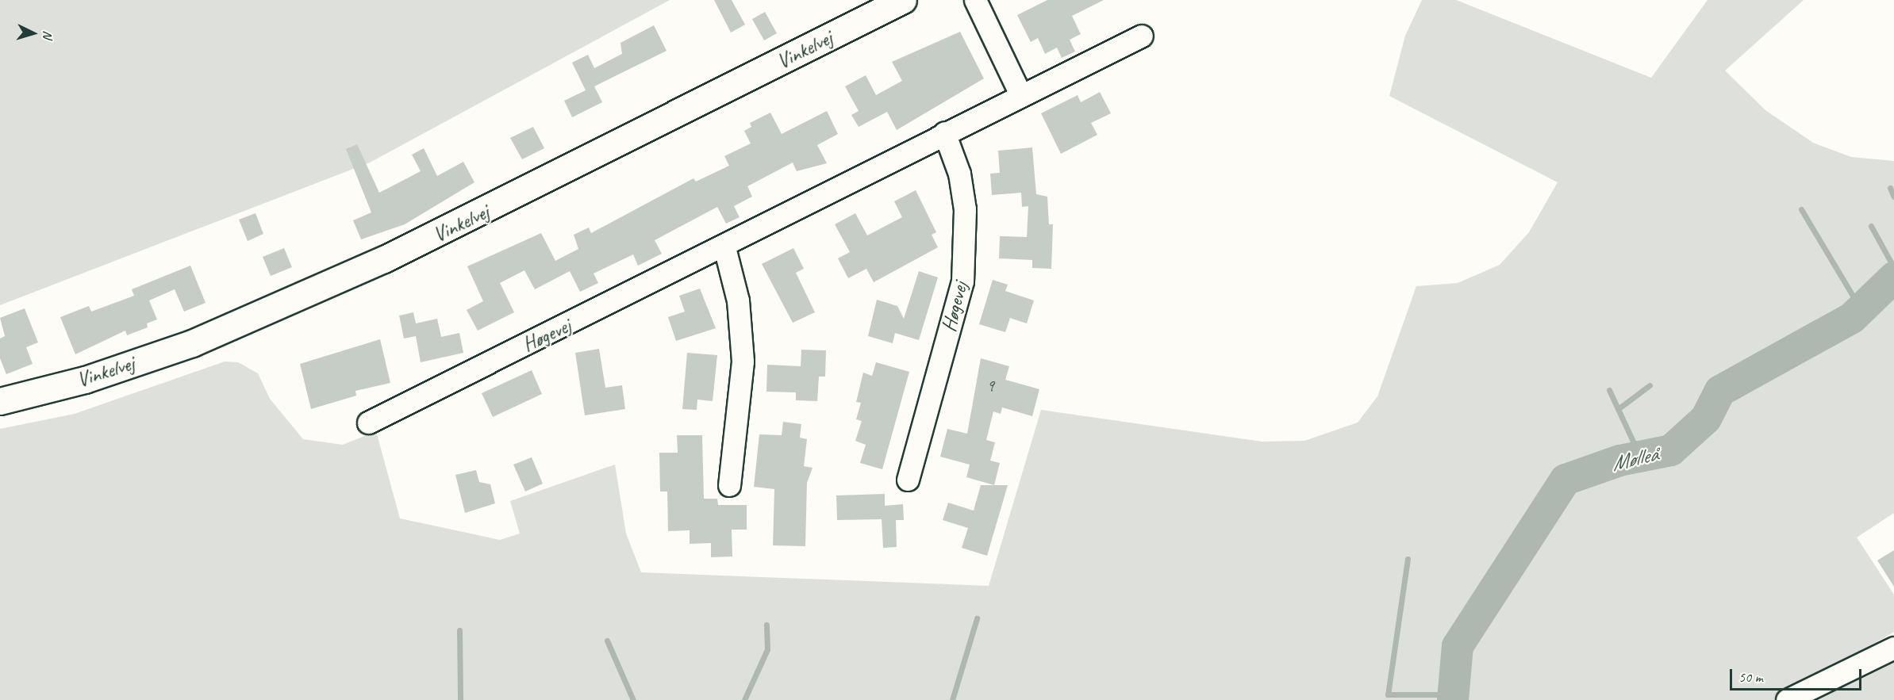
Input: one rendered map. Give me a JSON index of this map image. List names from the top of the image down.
{
  "streets": {
    "street": ["Vinkelvej", "Høgevej"]
  },
  "water": ["Mølleå"],
  "house_numbers": ["9"],
  "scale_bar": "50 m",
  "north": "right"
}
